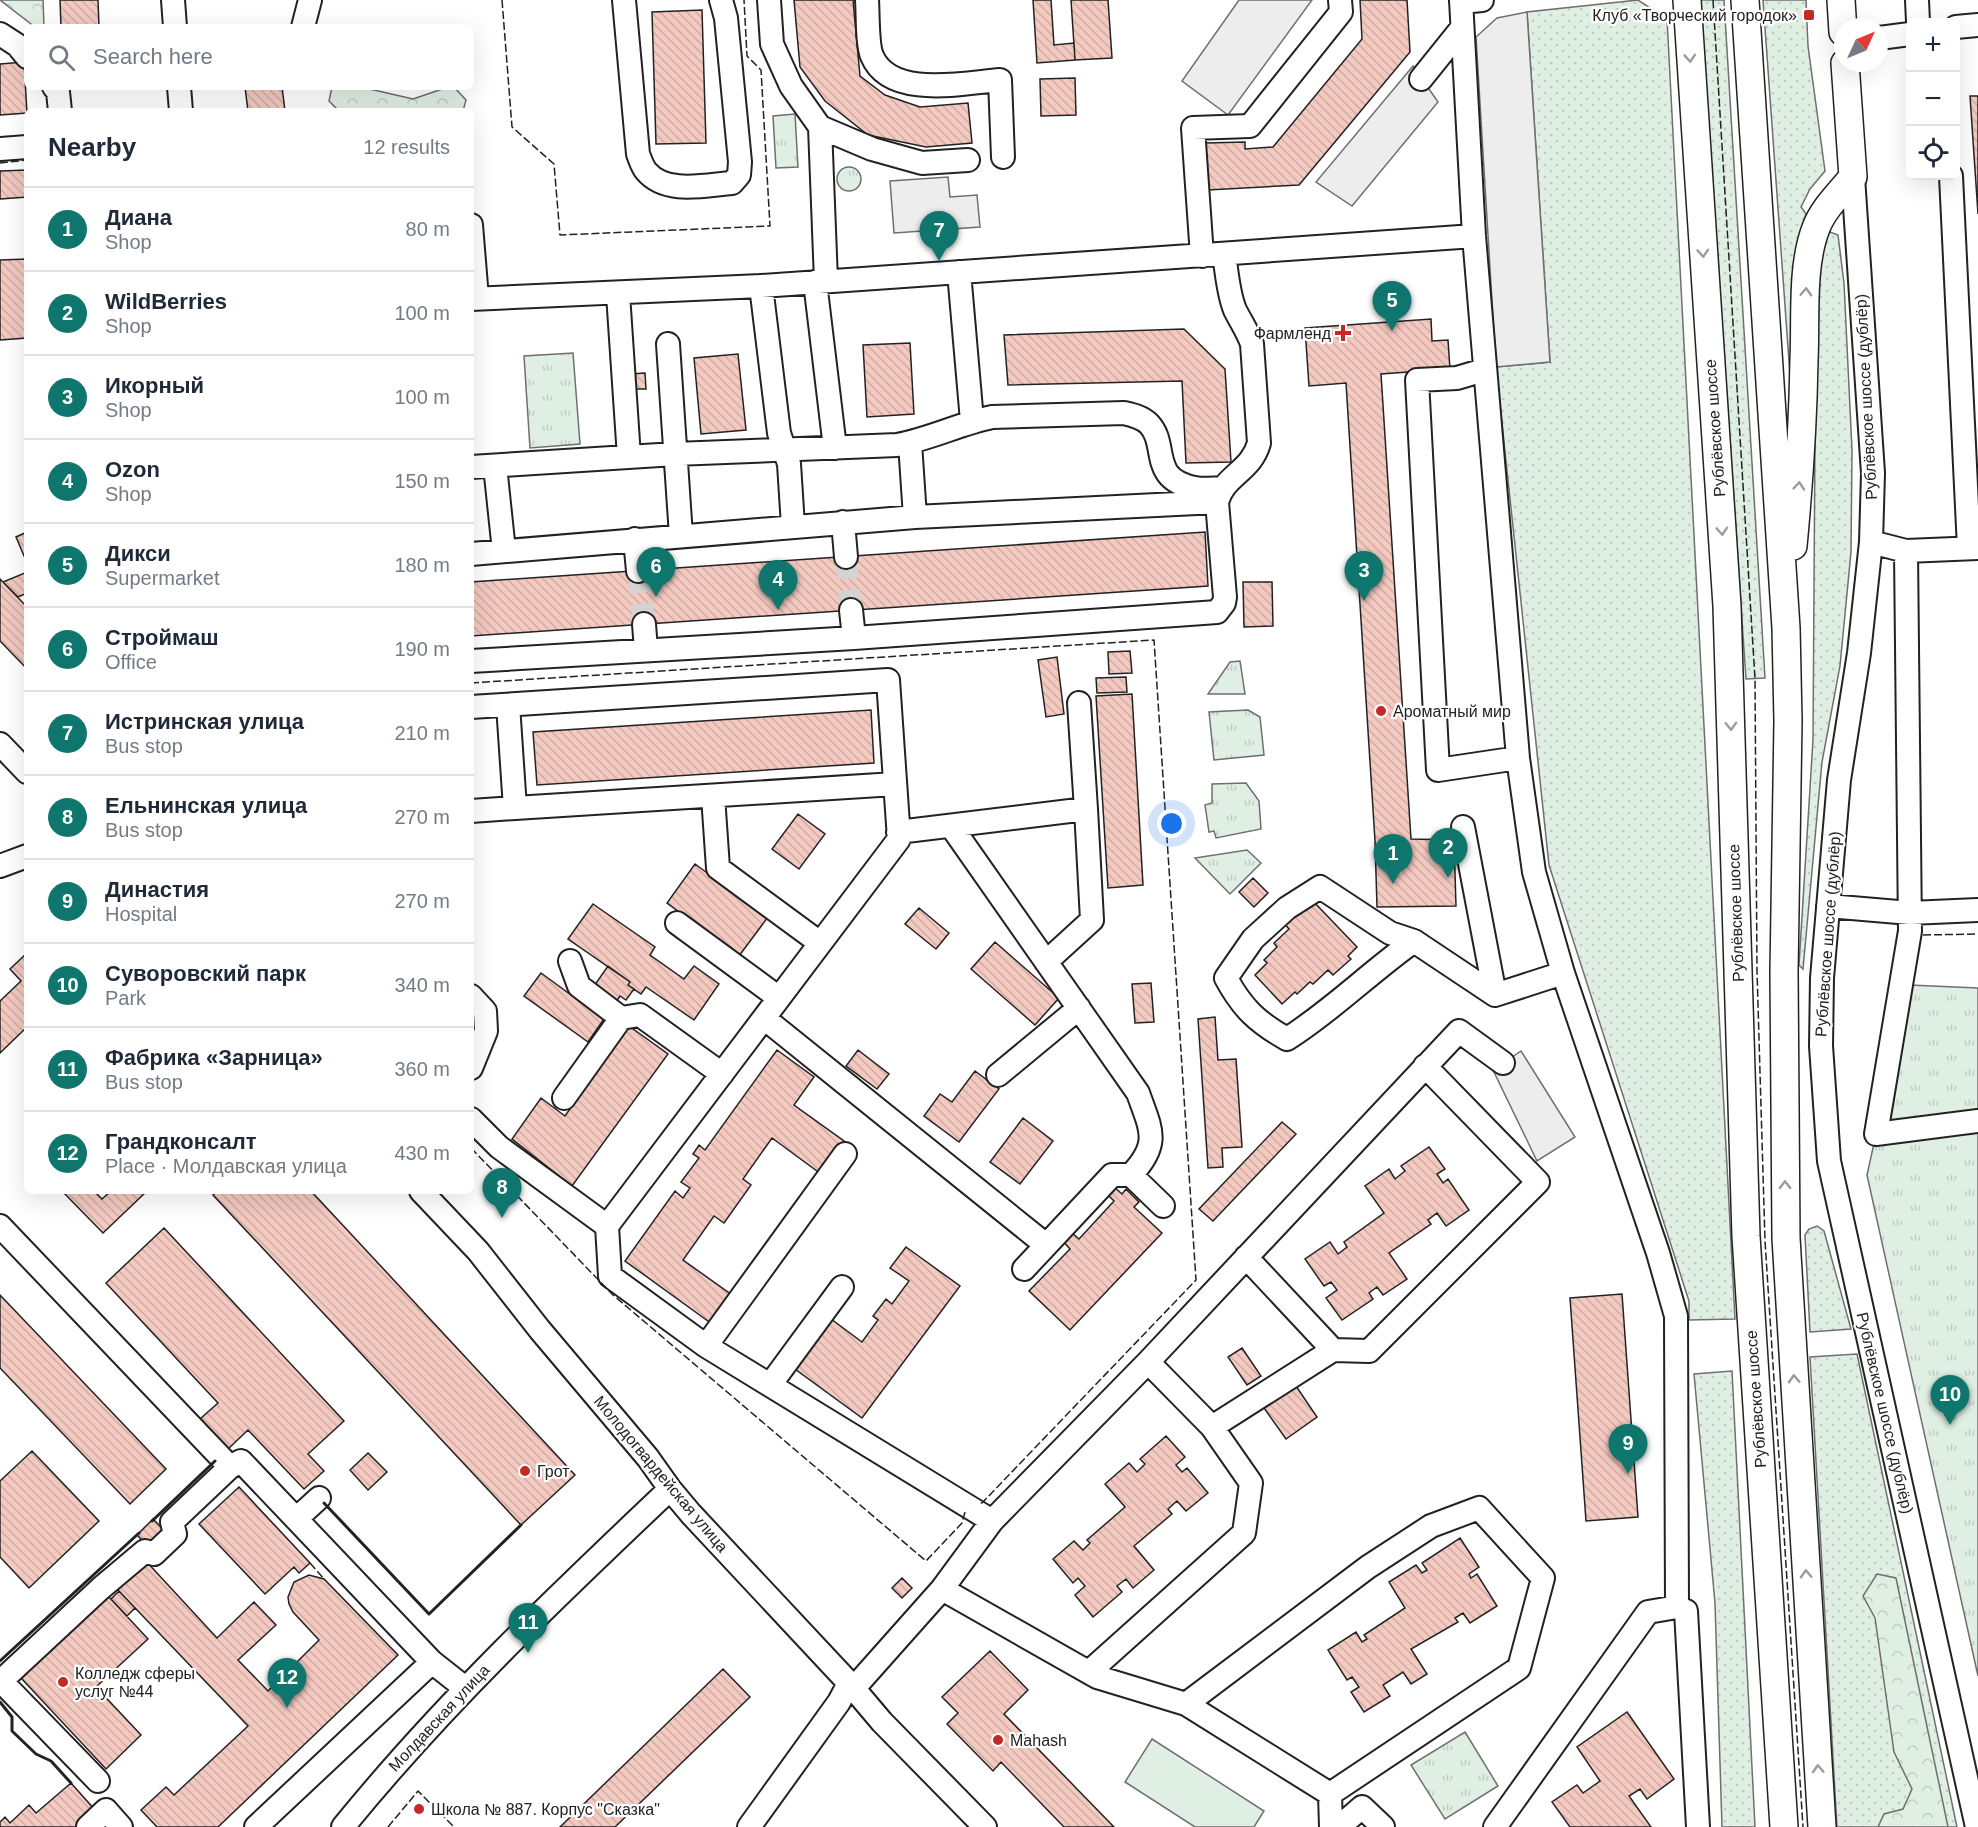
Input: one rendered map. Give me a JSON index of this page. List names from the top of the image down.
{
  "streets": {
    "main road": ["Рублёвское шоссе (дублёр)", "Рублёвское шоссе"],
    "street": ["Молодогвардейская улица", "Молдавская улица"]
  },
  "crossings": [
    ["Молодогвардейская улица", "Молдавская улица"]
  ],
  "places": {
    "transit": ["Клуб «Творческий городок»"],
    "health": ["Фармленд"],
    "other": [
      "Ароматный мир",
      "Грот",
      "Колледж сферы услуг №44",
      "Mahash",
      "Школа № 887. Корпус \"Сказка\""
    ]
  },
  "north": "top right",
  "page": {
    "map_buttons": ["+", "−"],
    "search": "Search here",
    "heading": ["Nearby", "12 results"],
    "list": [
      {
        "mark": "1",
        "name": "Диана",
        "note": "Shop",
        "value": "80 m"
      },
      {
        "mark": "2",
        "name": "WildBerries",
        "note": "Shop",
        "value": "100 m"
      },
      {
        "mark": "3",
        "name": "Икорный",
        "note": "Shop",
        "value": "100 m"
      },
      {
        "mark": "4",
        "name": "Ozon",
        "note": "Shop",
        "value": "150 m"
      },
      {
        "mark": "5",
        "name": "Дикси",
        "note": "Supermarket",
        "value": "180 m"
      },
      {
        "mark": "6",
        "name": "Строймаш",
        "note": "Office",
        "value": "190 m"
      },
      {
        "mark": "7",
        "name": "Истринская улица",
        "note": "Bus stop",
        "value": "210 m"
      },
      {
        "mark": "8",
        "name": "Ельнинская улица",
        "note": "Bus stop",
        "value": "270 m"
      },
      {
        "mark": "9",
        "name": "Династия",
        "note": "Hospital",
        "value": "270 m"
      },
      {
        "mark": "10",
        "name": "Суворовский парк",
        "note": "Park",
        "value": "340 m"
      },
      {
        "mark": "11",
        "name": "Фабрика «Зарница»",
        "note": "Bus stop",
        "value": "360 m"
      },
      {
        "mark": "12",
        "name": "Грандконсалт",
        "note": "Place · Молдавская улица",
        "value": "430 m"
      }
    ],
    "pins": [
      "7",
      "5",
      "6",
      "3",
      "4",
      "2",
      "1",
      "8",
      "10",
      "9",
      "11",
      "12"
    ]
  }
}
